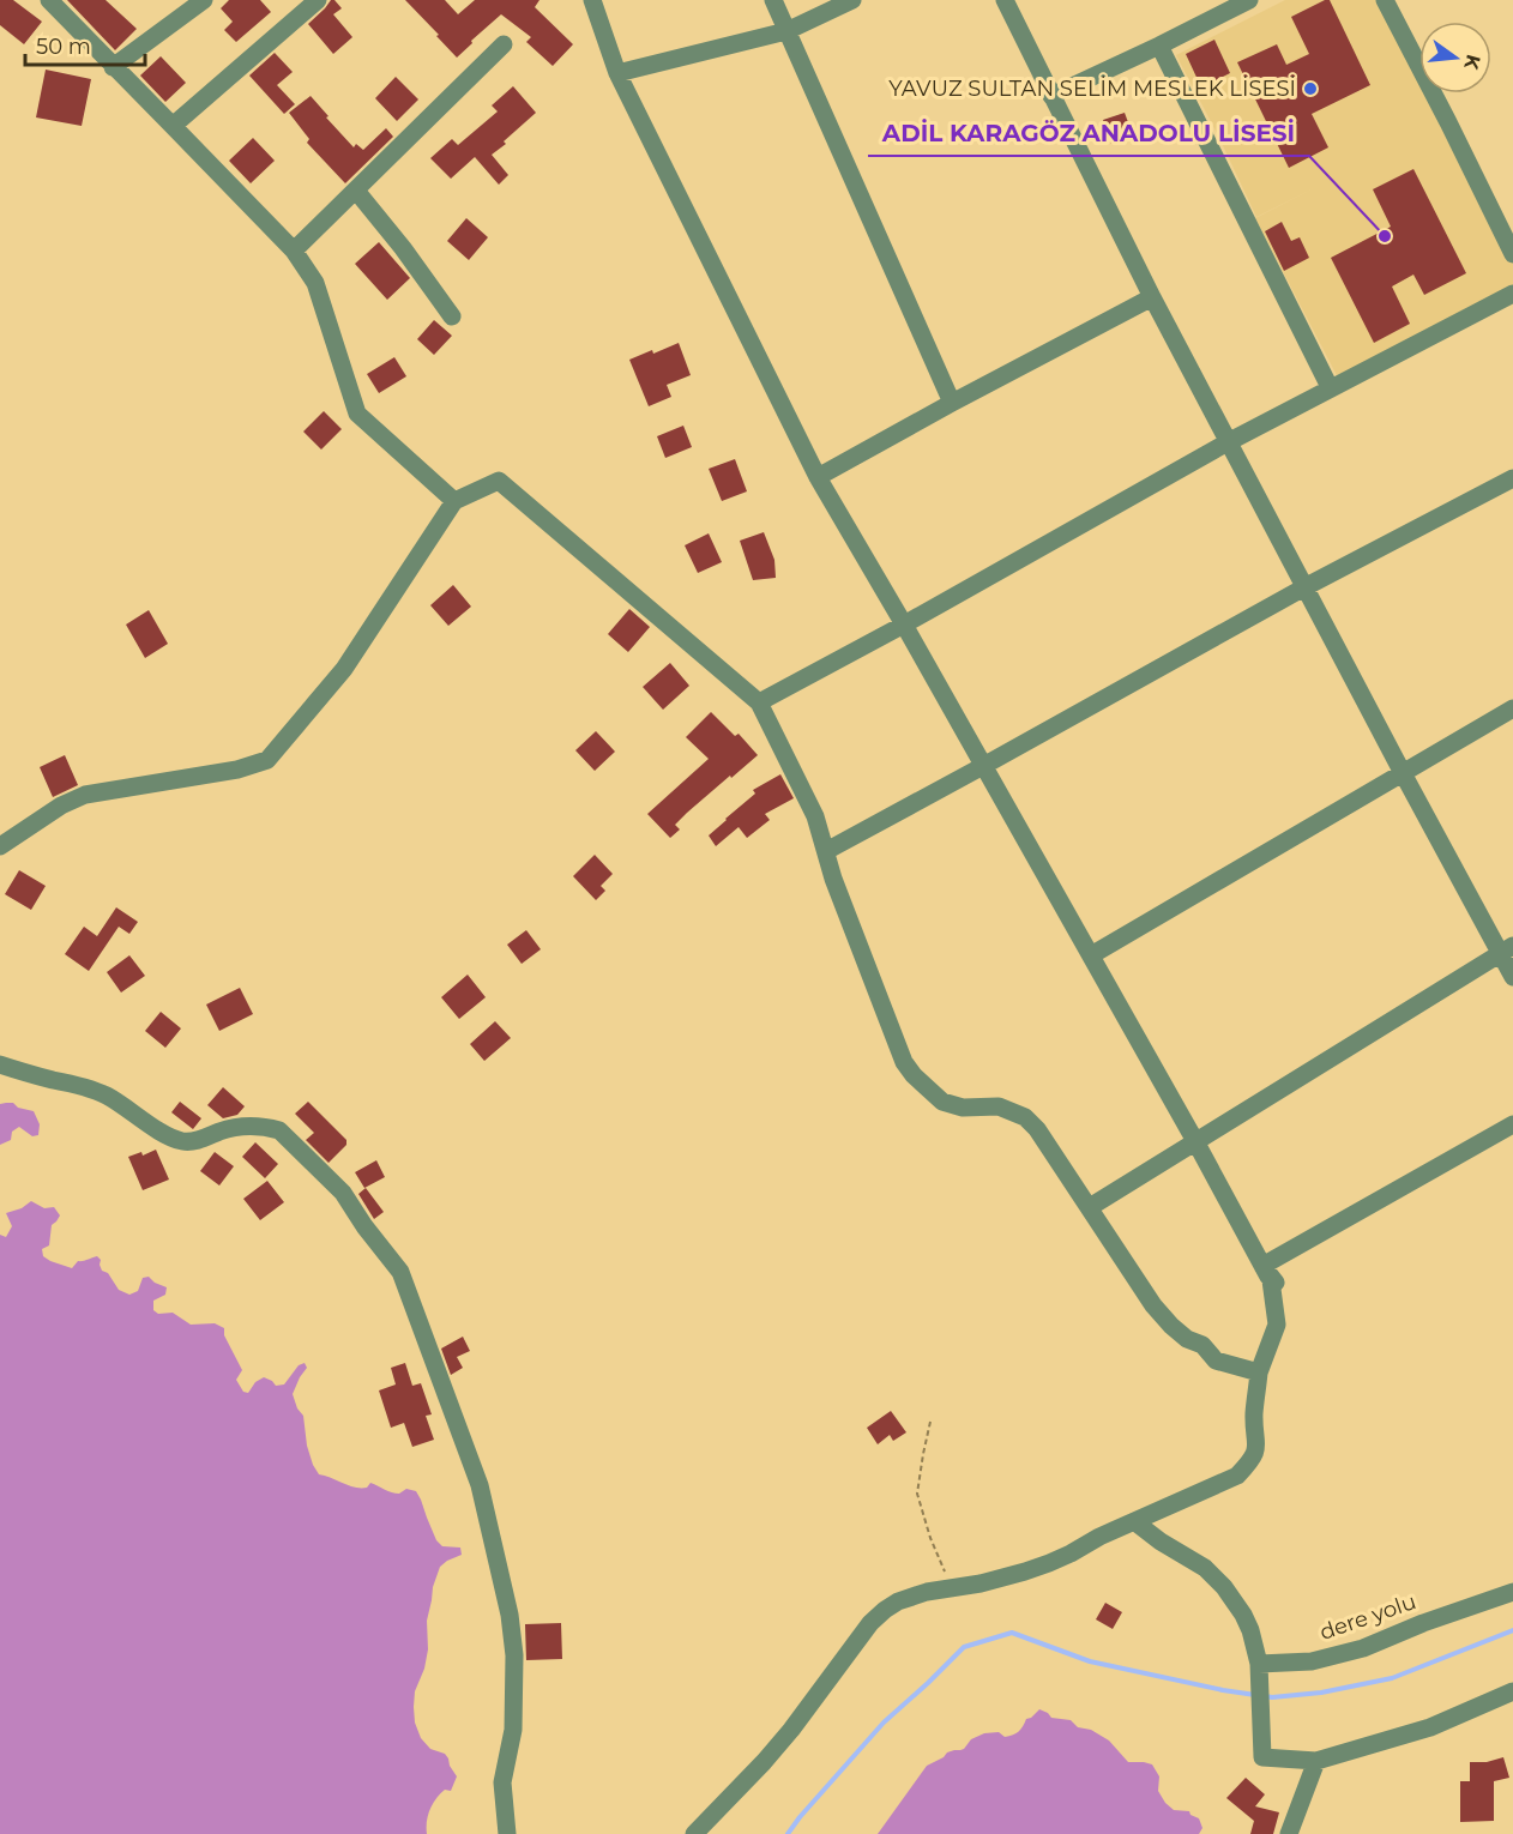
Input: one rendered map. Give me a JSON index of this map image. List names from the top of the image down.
{
  "streets": {
    "street": ["dere yolu"]
  },
  "places": ["YAVUZ SULTAN SELİM MESLEK LİSESİ", "ADİL KARAGÖZ ANADOLU LİSESİ"],
  "scale_bar": "50 m",
  "north": "right"
}
